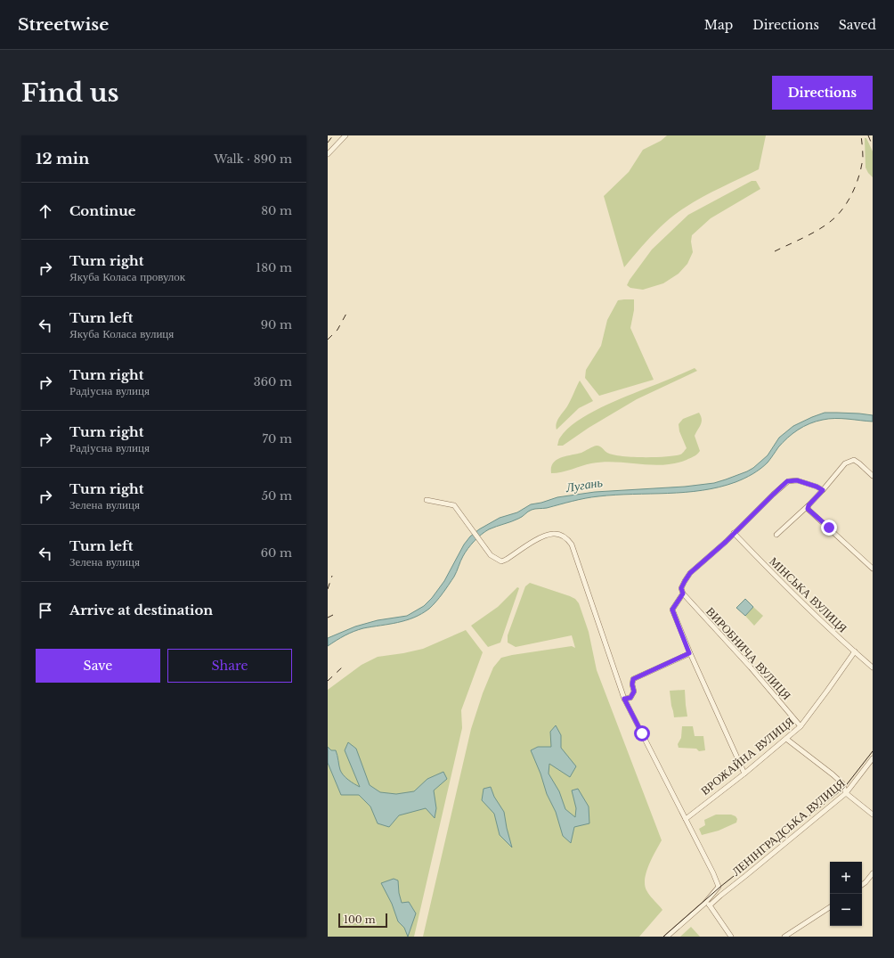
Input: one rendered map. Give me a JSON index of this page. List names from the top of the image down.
{
  "streets": {
    "street": [
      "МІНСЬКА ВУЛИЦЯ",
      "ВИРОБНИЧА ВУЛИЦЯ",
      "ВРОЖАЙНА ВУЛИЦЯ",
      "ЛЕНІНГРАДСЬКА ВУЛИЦЯ"
    ]
  },
  "crossings": [
    ["МІНСЬКА ВУЛИЦЯ", "ВРОЖАЙНА ВУЛИЦЯ"],
    ["ВИРОБНИЧА ВУЛИЦЯ", "ВРОЖАЙНА ВУЛИЦЯ"]
  ],
  "water": ["Лугань"],
  "scale_bar": "100 m",
  "page": {
    "header": "Streetwise",
    "nav": ["Map", "Directions", "Saved"],
    "buttons": [
      "Directions",
      ["Save", "Share"]
    ],
    "title": "Find us",
    "heading": ["12 min", "Walk · 890 m"],
    "list": [
      ["Continue", "80 m"],
      ["Turn right", "Якуба Коласа провулок", "180 m"],
      ["Turn left", "Якуба Коласа вулиця", "90 m"],
      ["Turn right", "Радіусна вулиця", "360 m"],
      ["Turn right", "Радіусна вулиця", "70 m"],
      ["Turn right", "Зелена вулиця", "50 m"],
      ["Turn left", "Зелена вулиця", "60 m"],
      "Arrive at destination"
    ],
    "map_buttons": ["+", "−"],
    "scale": "100 m"
  }
}
